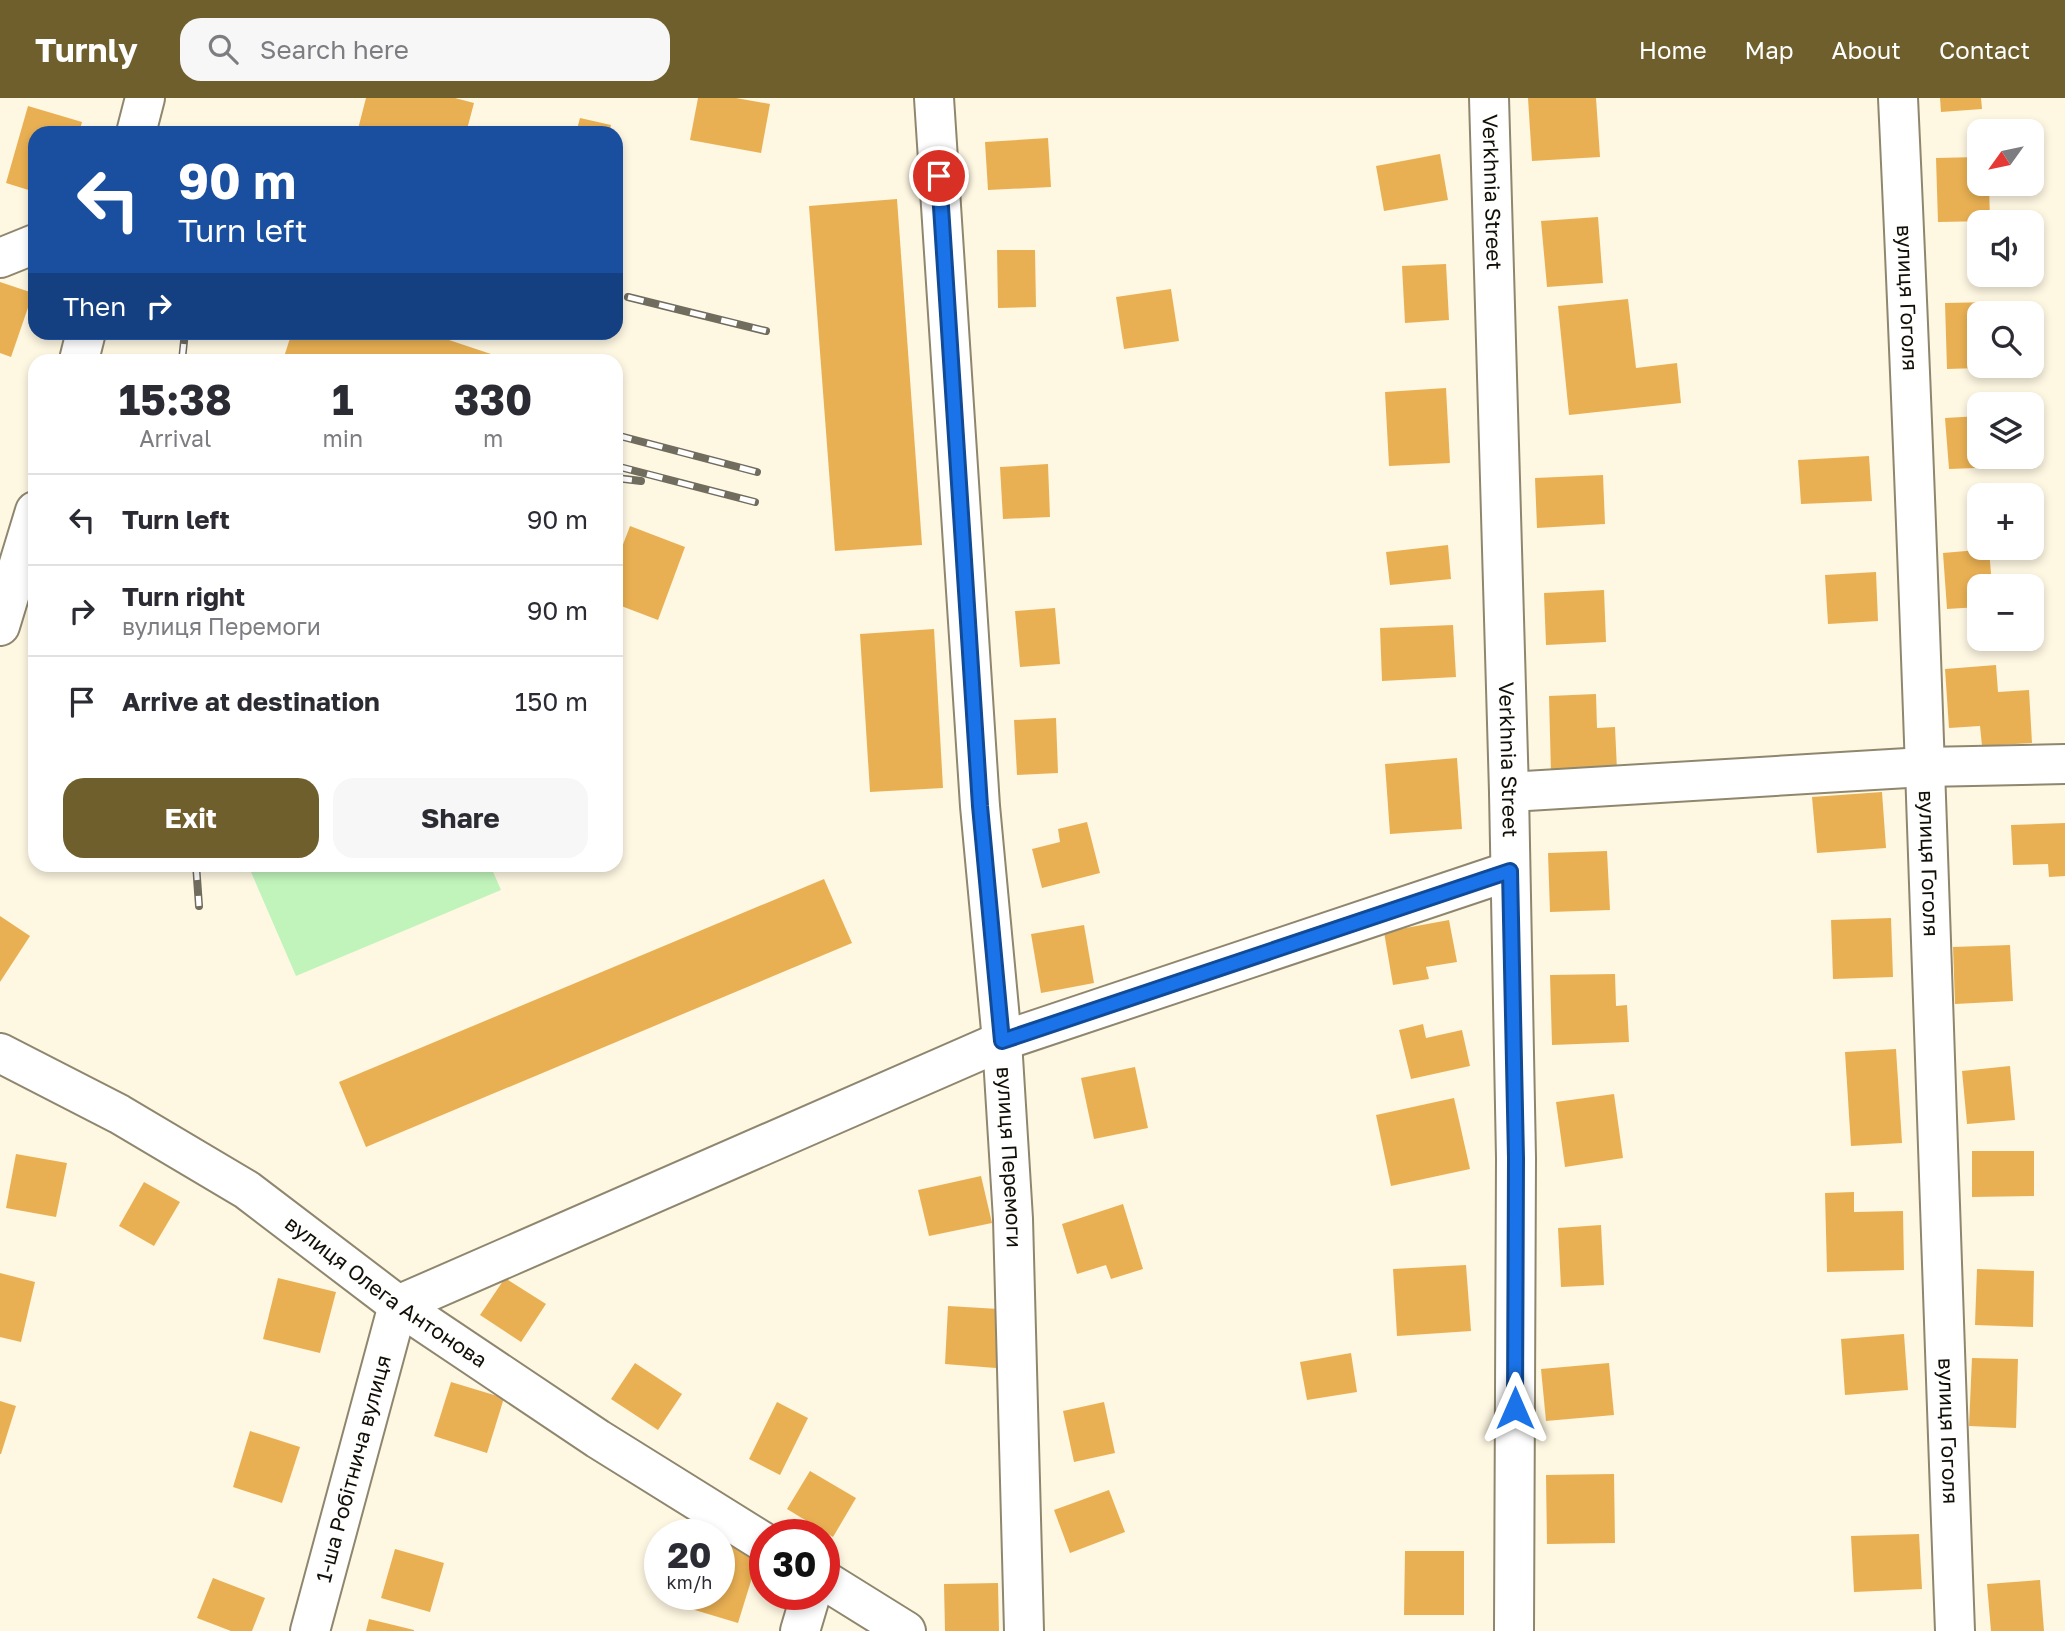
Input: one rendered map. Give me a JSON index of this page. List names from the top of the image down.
{
  "streets": {
    "street": [
      "Verkhnia Street",
      "вулиця Гоголя",
      "вулиця Перемоги",
      "вулиця Олега Антонова",
      "1-ша Робітнича вулиця"
    ]
  },
  "crossings": [
    ["вулиця Олега Антонова", "1-ша Робітнича вулиця"]
  ],
  "north": "bottom left",
  "page": {
    "header": "Turnly",
    "search": "Search here",
    "nav": [
      "Home",
      "Map",
      "About",
      "Contact"
    ],
    "map_buttons": ["+", "−"],
    "turn": ["90 m", "Turn left"],
    "then": "Then",
    "eta": [
      "15:38",
      "Arrival",
      "1",
      "min",
      "330",
      "m"
    ],
    "list": [
      {
        "name": "Turn left",
        "value": "90 m"
      },
      {
        "name": "Turn right",
        "note": "вулиця Перемоги",
        "value": "90 m"
      },
      {
        "name": "Arrive at destination",
        "value": "150 m"
      }
    ],
    "buttons": ["Exit", "Share"],
    "speed": "20 km/h",
    "limit": "30"
  }
}
